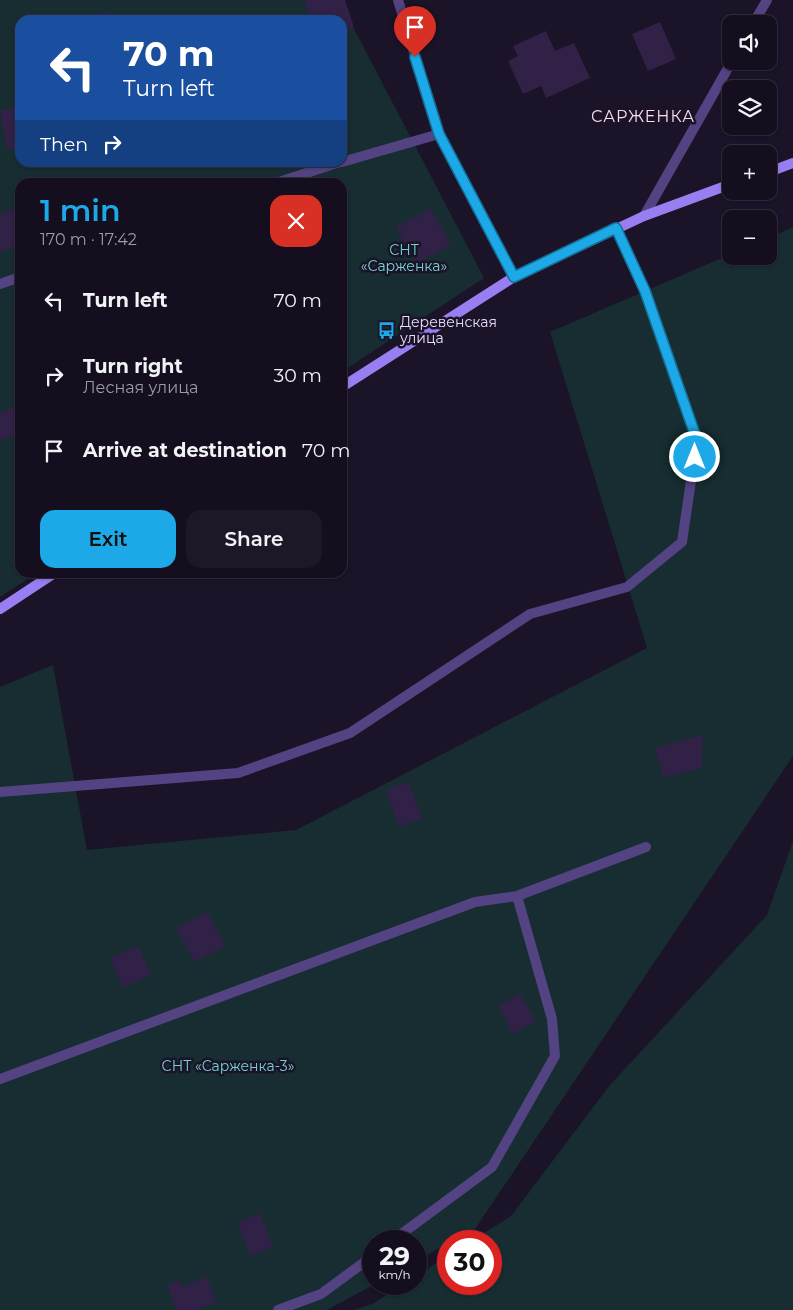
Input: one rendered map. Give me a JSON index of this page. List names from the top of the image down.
{
  "districts": ["САРЖЕНКА"],
  "parks": ["СНТ «Сарженка»", "СНТ «Сарженка-3»"],
  "places": {
    "bus stop": ["Деревенская улица"]
  },
  "page": {
    "map_buttons": ["+", "−"],
    "turn": ["70 m", "Turn left"],
    "then": "Then",
    "heading": ["1 min", "170 m · 17:42"],
    "list": [
      {
        "name": "Turn left",
        "value": "70 m"
      },
      {
        "name": "Turn right",
        "note": "Лесная улица",
        "value": "30 m"
      },
      {
        "name": "Arrive at destination",
        "value": "70 m"
      }
    ],
    "buttons": ["Exit", "Share"],
    "speed": "29 km/h",
    "limit": "30"
  }
}
